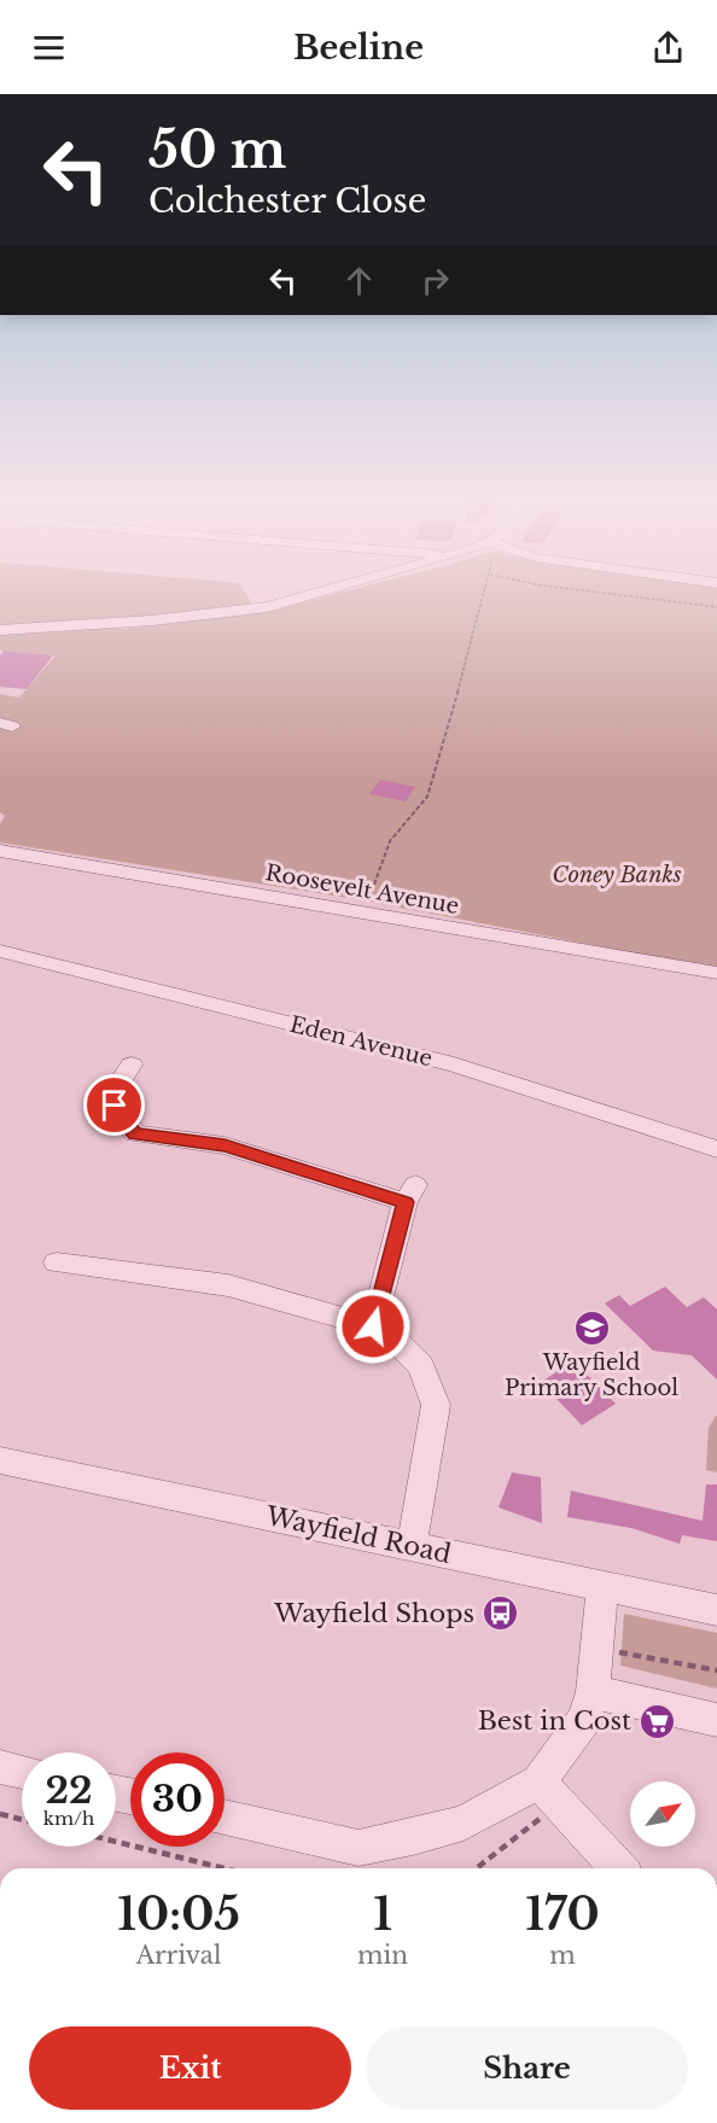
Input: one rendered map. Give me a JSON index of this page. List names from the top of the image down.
{
  "streets": {
    "street": ["Roosevelt Avenue", "Eden Avenue", "Wayfield Road"]
  },
  "parks": ["Coney Banks"],
  "places": {
    "school or university": ["Wayfield Primary School"],
    "bus stop": ["Wayfield Shops"],
    "supermarket": ["Best in Cost"]
  },
  "north": "top right",
  "page": {
    "header": "Beeline",
    "turn": ["50 m", "Colchester Close"],
    "speed": "22 km/h",
    "limit": "30",
    "eta": [
      "10:05",
      "Arrival",
      "1",
      "min",
      "170",
      "m"
    ],
    "buttons": ["Exit", "Share"]
  }
}
